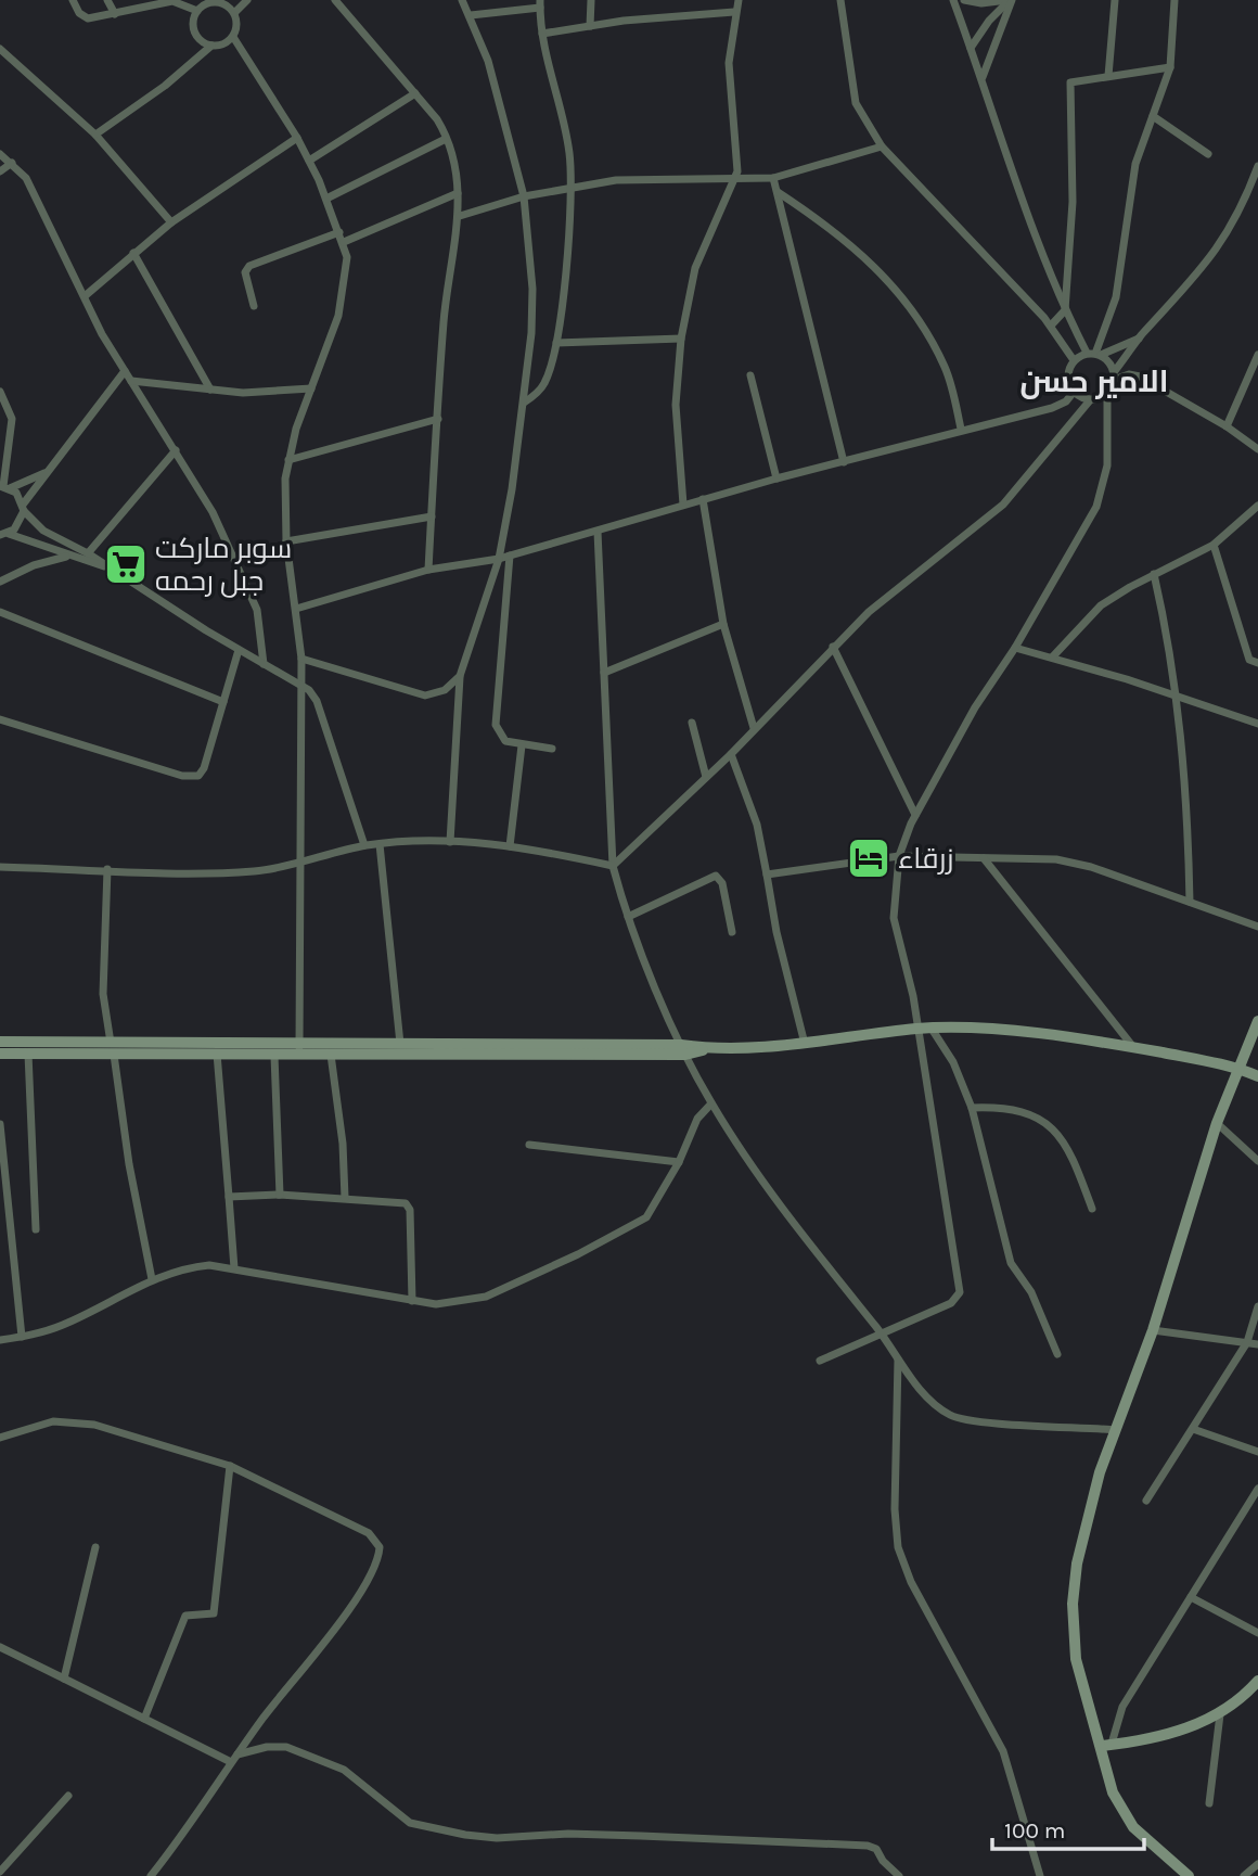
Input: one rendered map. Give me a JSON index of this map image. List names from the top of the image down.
{
  "districts": ["الامير حسن"],
  "places": {
    "supermarket": ["سوبر ماركت جبل رحمه"],
    "hotel": ["زرقاء"]
  },
  "scale_bar": "100 m"
}
